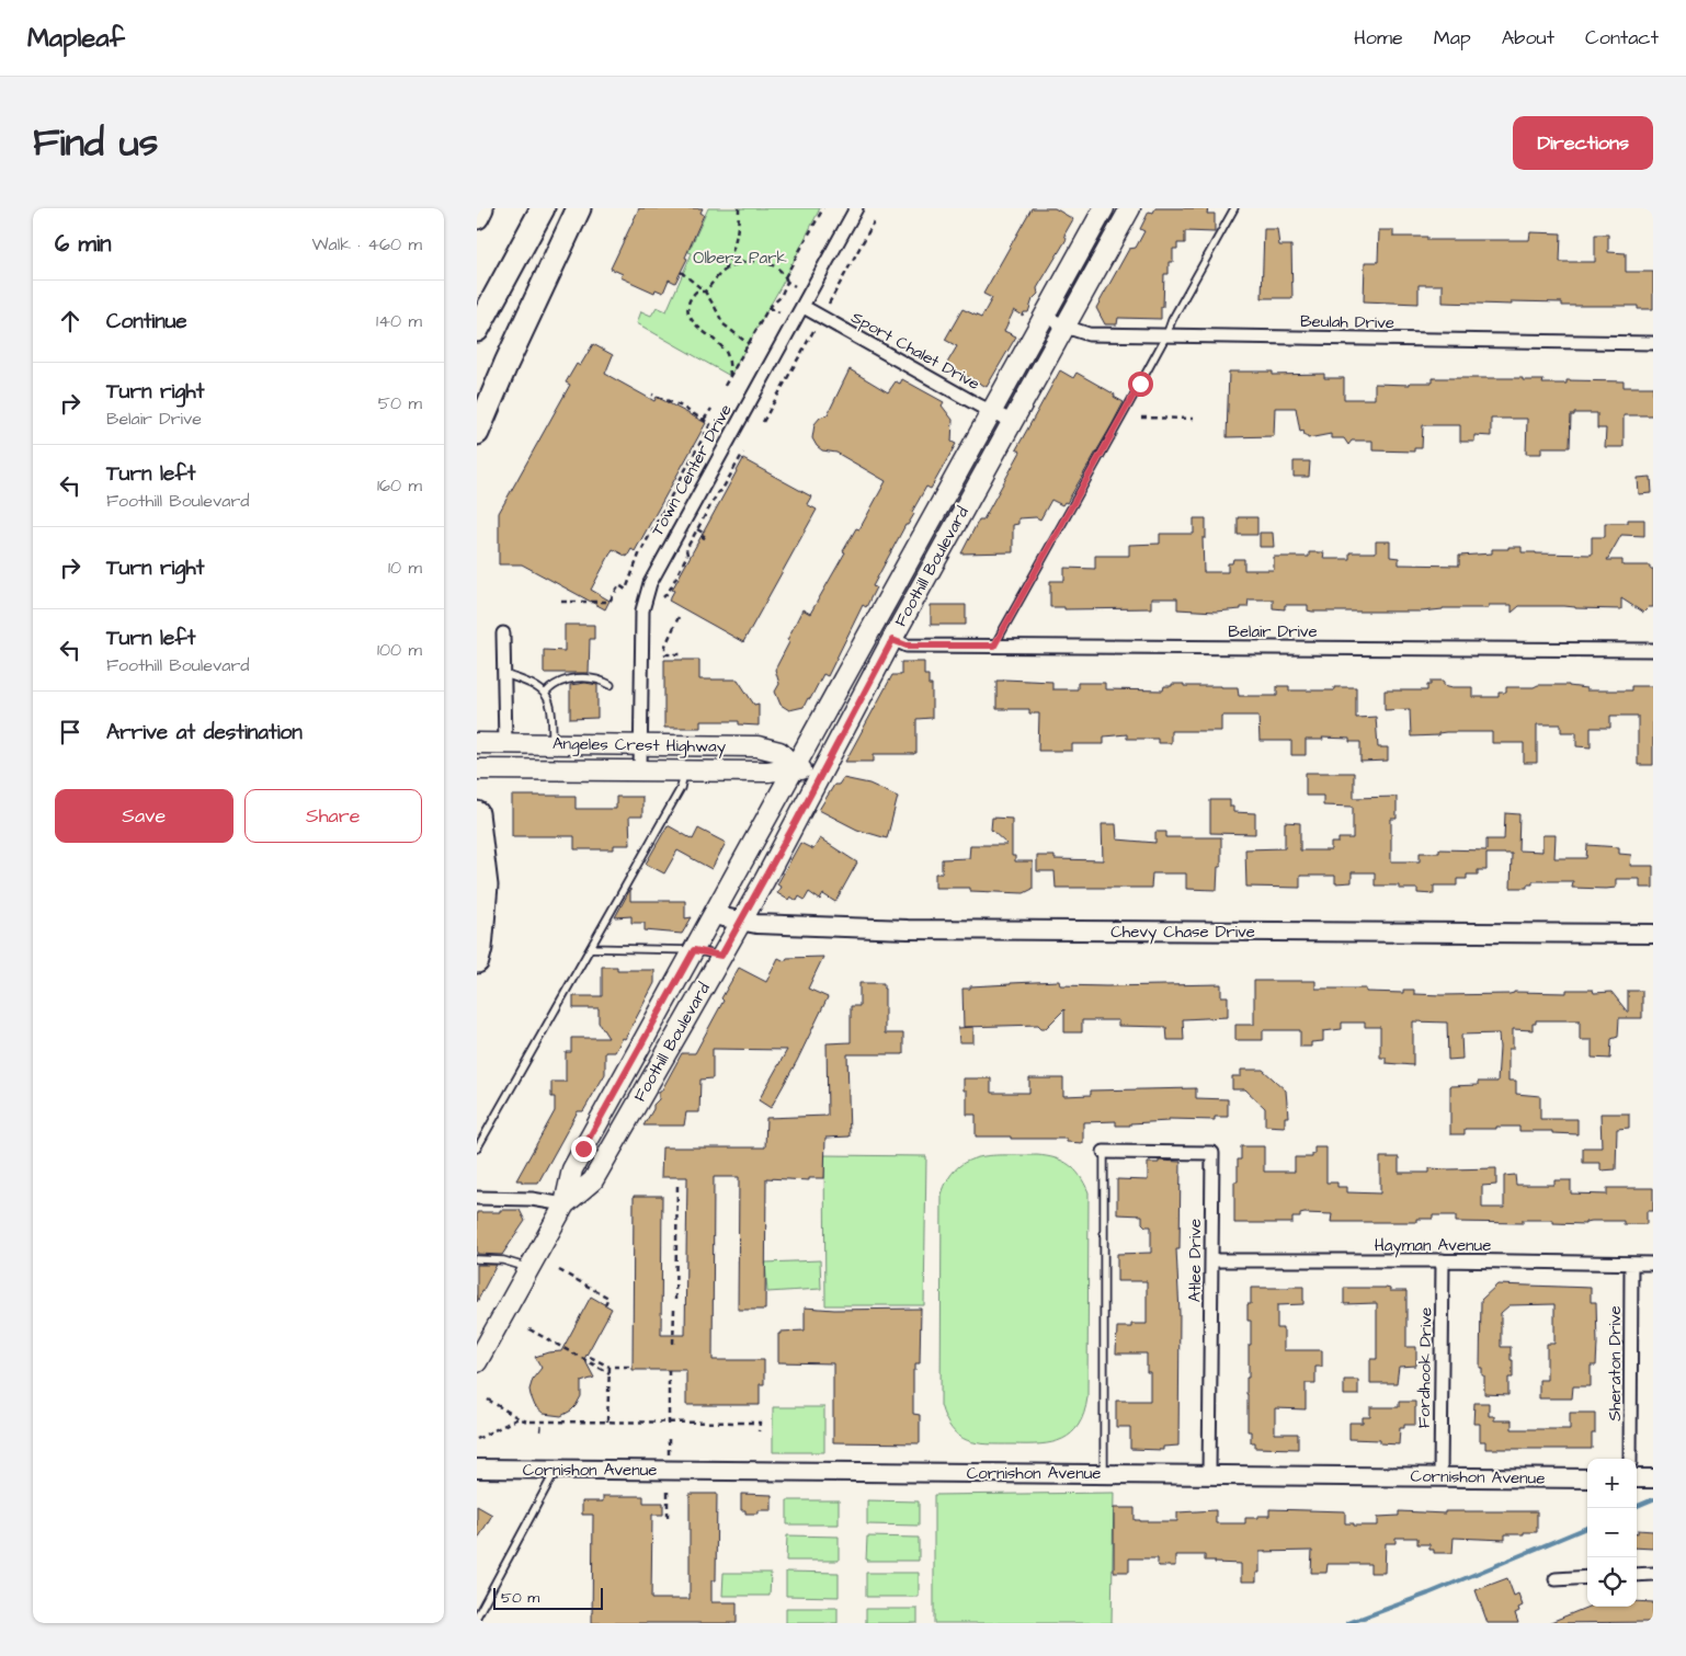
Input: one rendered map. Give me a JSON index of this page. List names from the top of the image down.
{
  "streets": {
    "main road": ["Foothill Boulevard", "Angeles Crest Highway"],
    "street": [
      "Beulah Drive",
      "Sport Chalet Drive",
      "Town Center Drive",
      "Belair Drive",
      "Chevy Chase Drive",
      "Hayman Avenue",
      "Atlee Drive",
      "Sheraton Drive",
      "Fordhook Drive",
      "Cornishon Avenue"
    ]
  },
  "crossings": [
    ["Beulah Drive", "Foothill Boulevard"],
    ["Sport Chalet Drive", "Town Center Drive"],
    ["Sport Chalet Drive", "Foothill Boulevard"],
    ["Town Center Drive", "Angeles Crest Highway"],
    ["Foothill Boulevard", "Belair Drive"],
    ["Foothill Boulevard", "Angeles Crest Highway"],
    ["Foothill Boulevard", "Chevy Chase Drive"],
    ["Hayman Avenue", "Atlee Drive"],
    ["Hayman Avenue", "Sheraton Drive"],
    ["Hayman Avenue", "Fordhook Drive"],
    ["Atlee Drive", "Cornishon Avenue"],
    ["Fordhook Drive", "Cornishon Avenue"]
  ],
  "parks": ["Olberz Park"],
  "scale_bar": "50 m",
  "page": {
    "header": "Mapleaf",
    "nav": [
      "Home",
      "Map",
      "About",
      "Contact"
    ],
    "title": "Find us",
    "buttons": [
      "Directions",
      ["Save", "Share"]
    ],
    "heading": ["6 min", "Walk · 460 m"],
    "list": [
      ["Continue", "140 m"],
      ["Turn right", "Belair Drive", "50 m"],
      ["Turn left", "Foothill Boulevard", "160 m"],
      ["Turn right", "10 m"],
      ["Turn left", "Foothill Boulevard", "100 m"],
      "Arrive at destination"
    ],
    "map_buttons": ["+", "−"],
    "scale": "50 m"
  }
}
